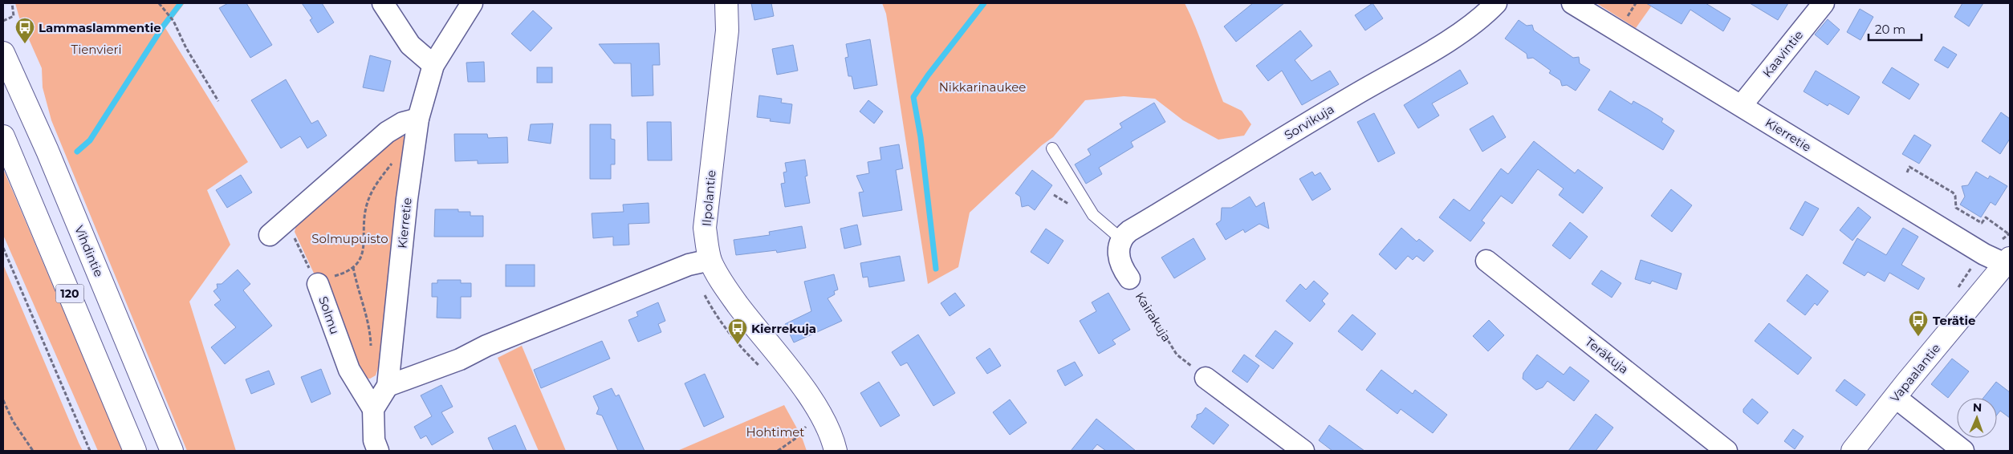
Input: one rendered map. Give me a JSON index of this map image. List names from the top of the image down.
{
  "streets": {
    "main road": [
      "Ilpolantie",
      "Vihdintie",
      "120",
      "Vapaalantie"
    ],
    "street": [
      "Kaavintie",
      "Sorvikuja",
      "Kierretie",
      "Solmu",
      "Kairakuja",
      "Teräkuja"
    ]
  },
  "crossings": [
    ["Kaavintie", "Kierretie"],
    ["Sorvikuja", "Kairakuja"],
    ["Kierretie", "Solmu"],
    ["Kierretie", "Vapaalantie"]
  ],
  "parks": [
    "Tienvieri",
    "Nikkarinaukee",
    "Solmupuisto",
    "Hohtimet"
  ],
  "places": {
    "bus stop": ["Lammaslammentie", "Terätie", "Kierrekuja"]
  },
  "scale_bar": "20 m",
  "north": "top"
}
